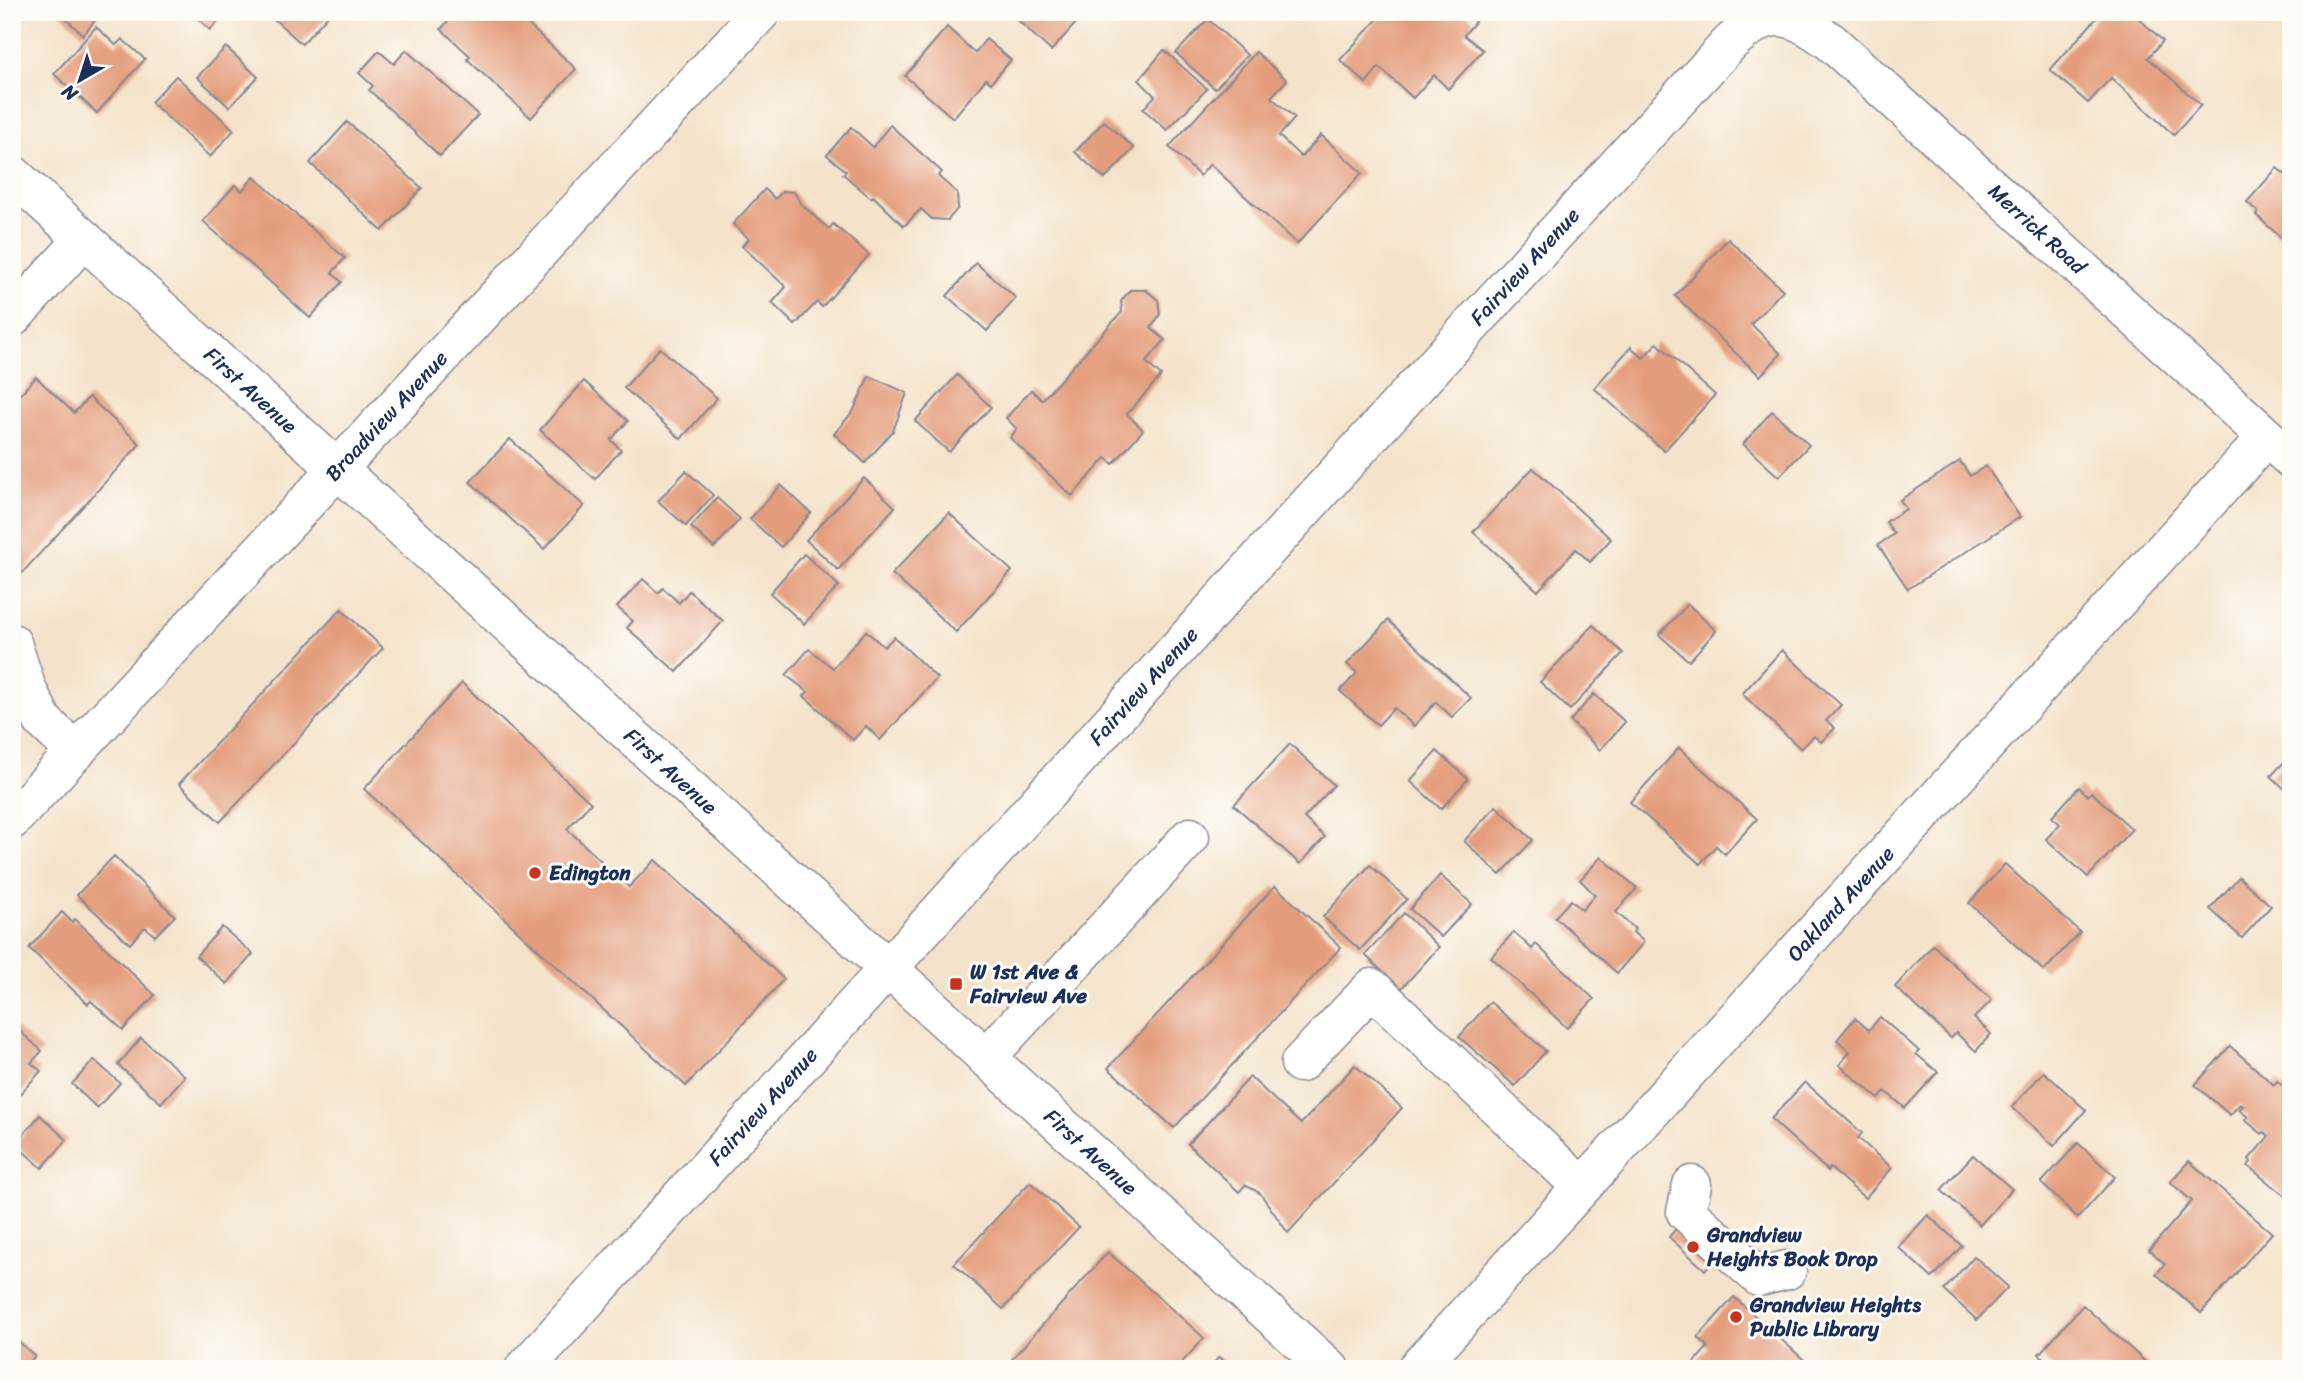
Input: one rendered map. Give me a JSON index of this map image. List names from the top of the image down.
{
  "streets": {
    "street": [
      "Merrick Road",
      "Fairview Avenue",
      "First Avenue",
      "Broadview Avenue",
      "Oakland Avenue"
    ]
  },
  "crossings": [
    ["Merrick Road", "Fairview Avenue"],
    ["Merrick Road", "Oakland Avenue"],
    ["Fairview Avenue", "First Avenue"],
    ["First Avenue", "Broadview Avenue"]
  ],
  "places": {
    "other": ["Edington", "Grandview Heights Book Drop", "Grandview Heights Public Library"],
    "transit": ["W 1st Ave & Fairview Ave"]
  },
  "north": "bottom left"
}
